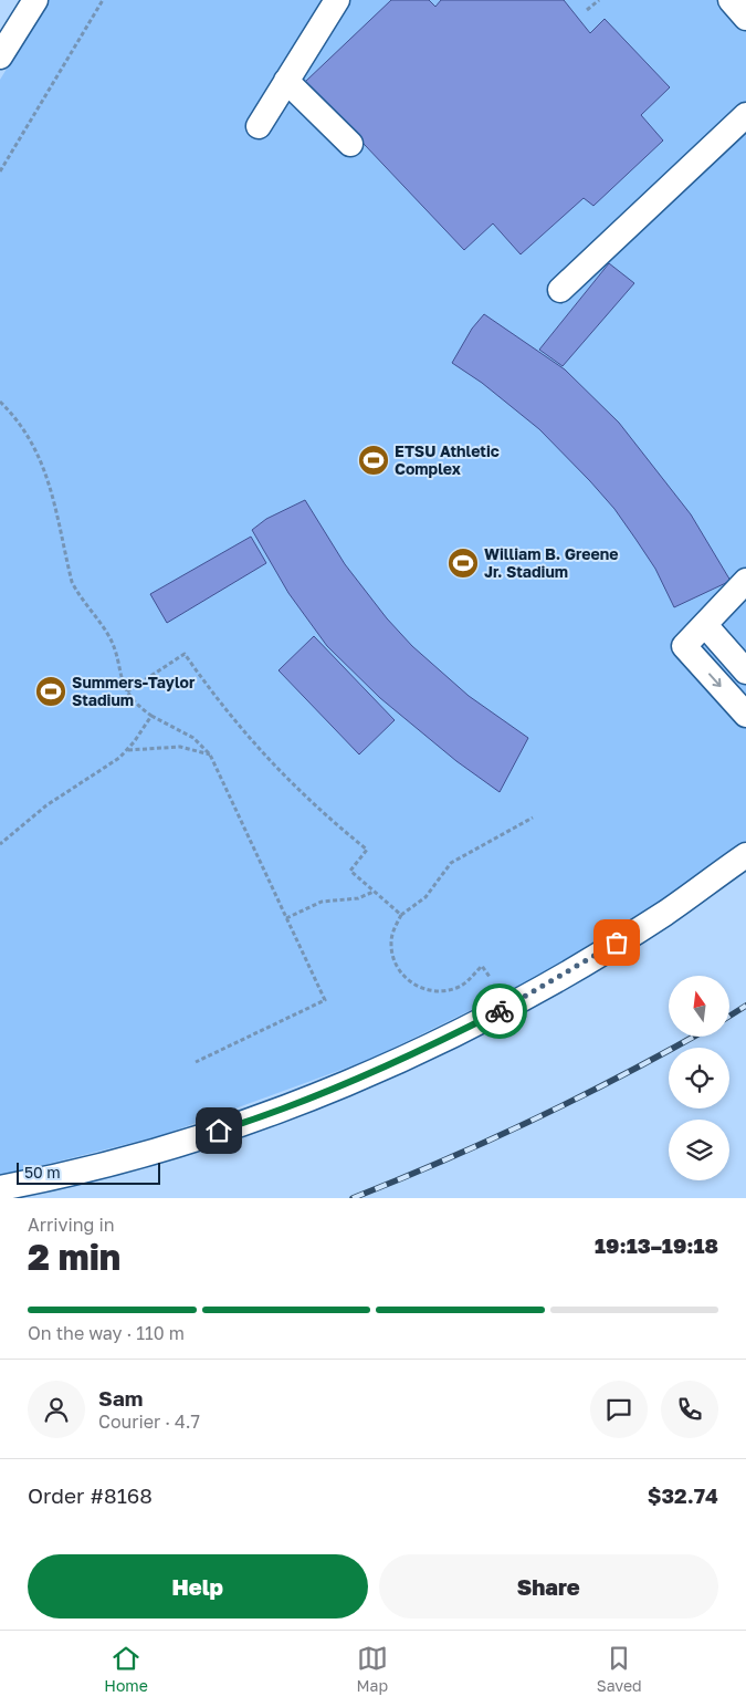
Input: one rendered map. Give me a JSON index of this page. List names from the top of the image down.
{
  "places": {
    "sports": ["ETSU Athletic Complex", "William B. Greene Jr. Stadium", "Summers-Taylor Stadium"]
  },
  "scale_bar": "50 m",
  "north": "top",
  "page": {
    "scale": "50 m",
    "heading": ["2 min", "Arriving in", "19:13–19:18"],
    "panel": [
      "Sam",
      "Courier · 4.7",
      "Order #8168",
      "$32.74"
    ],
    "bar": "On the way · 110 m",
    "buttons": ["Help", "Share"],
    "tabs": ["Home", "Map", "Saved"]
  }
}
